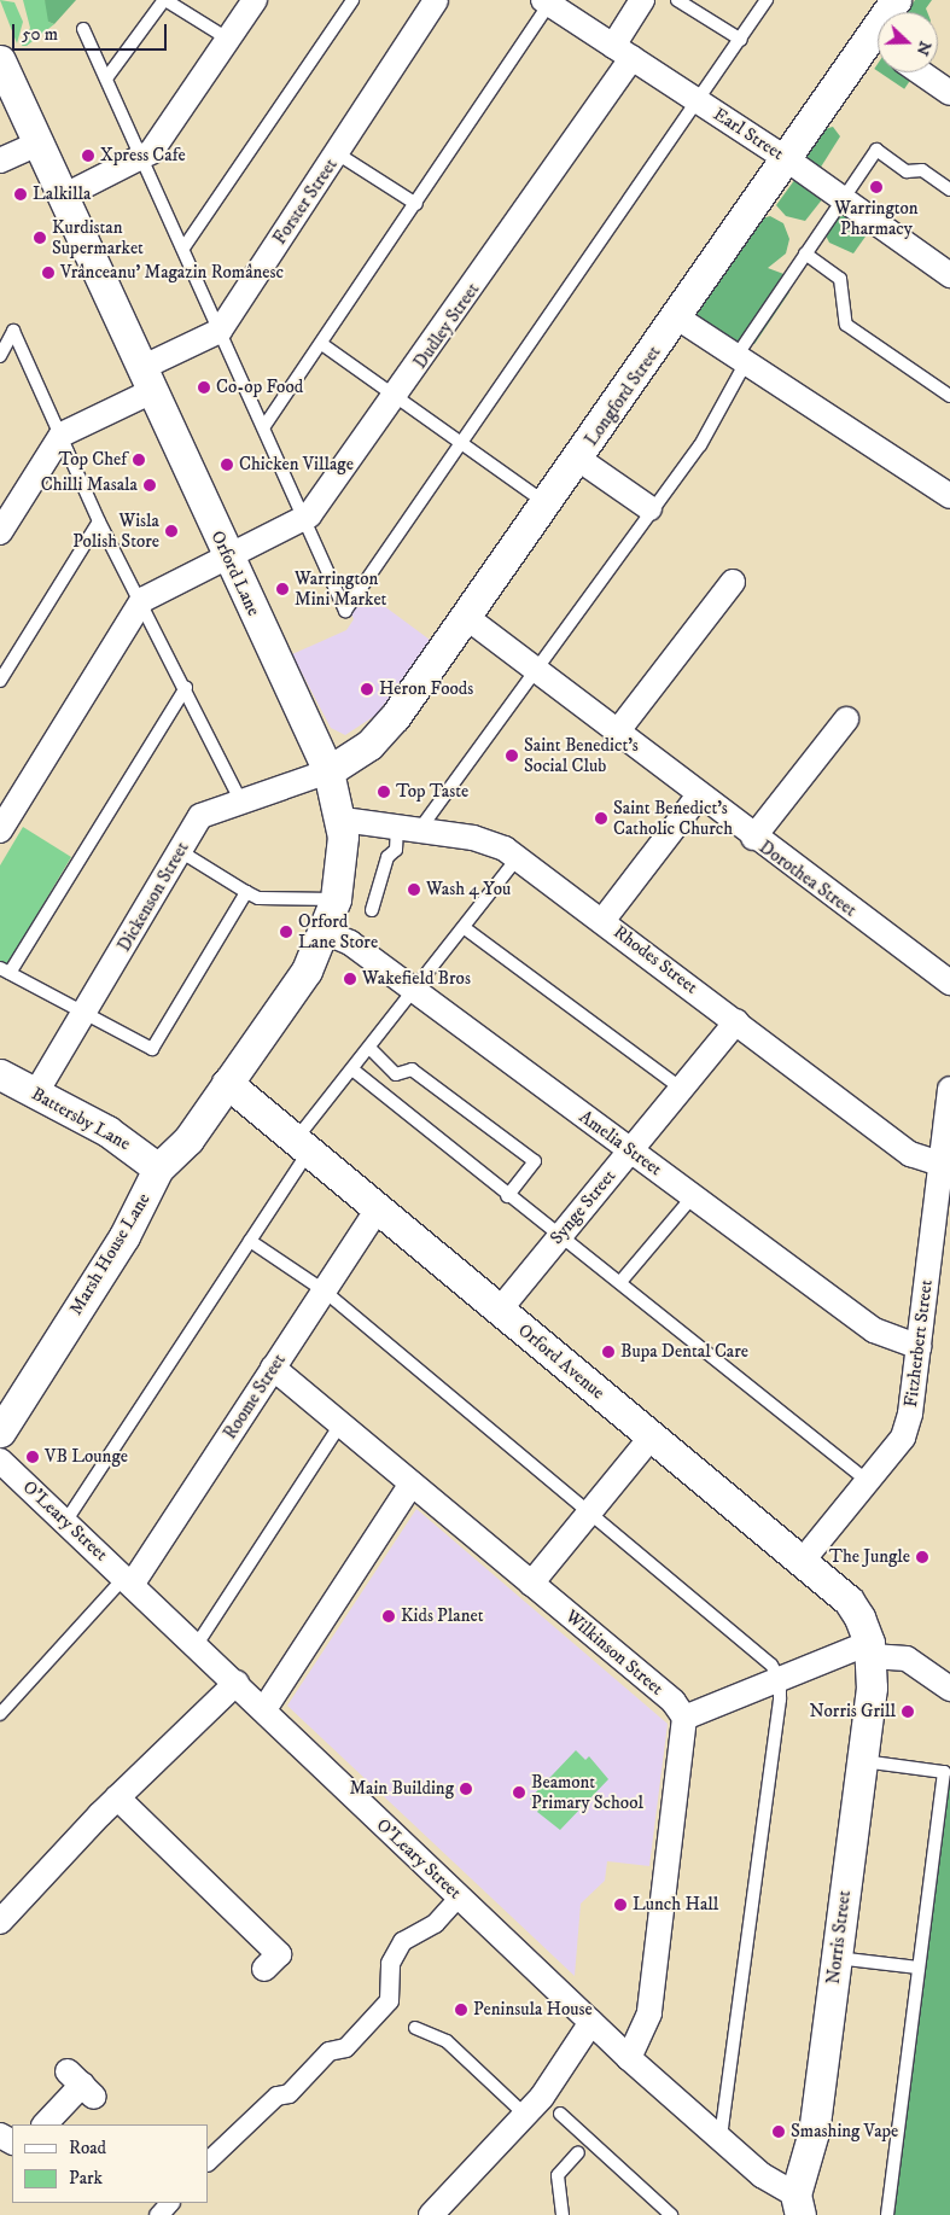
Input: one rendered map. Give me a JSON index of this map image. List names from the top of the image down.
{
  "streets": {
    "street": [
      "Earl Street",
      "Forster Street",
      "Dudley Street",
      "Longford Street",
      "Orford Lane",
      "Dorothea Street",
      "Dickenson Street",
      "Rhodes Street",
      "Battersby Lane",
      "Amelia Street",
      "Synge Street",
      "Marsh House Lane",
      "Fitzherbert Street",
      "Orford Avenue",
      "Roome Street",
      "O'Leary Street",
      "Wilkinson Street",
      "Norris Street"
    ]
  },
  "crossings": [
    ["Earl Street", "Dudley Street"],
    ["Earl Street", "Longford Street"],
    ["Dudley Street", "Orford Lane"],
    ["Longford Street", "Orford Lane"],
    ["Longford Street", "Dorothea Street"],
    ["Longford Street", "Dickenson Street"],
    ["Orford Lane", "Dickenson Street"],
    ["Orford Lane", "Rhodes Street"],
    ["Orford Lane", "Amelia Street"],
    ["Orford Lane", "Marsh House Lane"],
    ["Orford Lane", "Orford Avenue"],
    ["Dickenson Street", "Battersby Lane"],
    ["Rhodes Street", "Synge Street"],
    ["Rhodes Street", "Fitzherbert Street"],
    ["Battersby Lane", "Marsh House Lane"],
    ["Amelia Street", "Synge Street"],
    ["Amelia Street", "Fitzherbert Street"],
    ["Synge Street", "Orford Avenue"],
    ["Marsh House Lane", "Orford Avenue"],
    ["Fitzherbert Street", "Orford Avenue"],
    ["Orford Avenue", "Roome Street"],
    ["Orford Avenue", "Norris Street"],
    ["Roome Street", "O'Leary Street"],
    ["Roome Street", "Wilkinson Street"],
    ["O'Leary Street", "Norris Street"]
  ],
  "places": [
    "Xpress Cafe",
    "Warrington Pharmacy",
    "Lalkilla",
    "Kurdistan Supermarket",
    "Vrânceanu' Magazin Românesc",
    "Co-op Food",
    "Top Chef",
    "Chicken Village",
    "Chilli Masala",
    "Wisla Polish Store",
    "Warrington Mini Market",
    "Heron Foods",
    "Saint Benedict's Social Club",
    "Top Taste",
    "Saint Benedict's Catholic Church",
    "Wash 4 You",
    "Orford Lane Store",
    "Wakefield Bros",
    "Bupa Dental Care",
    "VB Lounge",
    "The Jungle",
    "Kids Planet",
    "Norris Grill",
    "Main Building",
    "Beamont Primary School",
    "Lunch Hall",
    "Peninsula House",
    "Smashing Vape"
  ],
  "legend": ["Road", "Park"],
  "scale_bar": "50 m",
  "north": "right"
}
